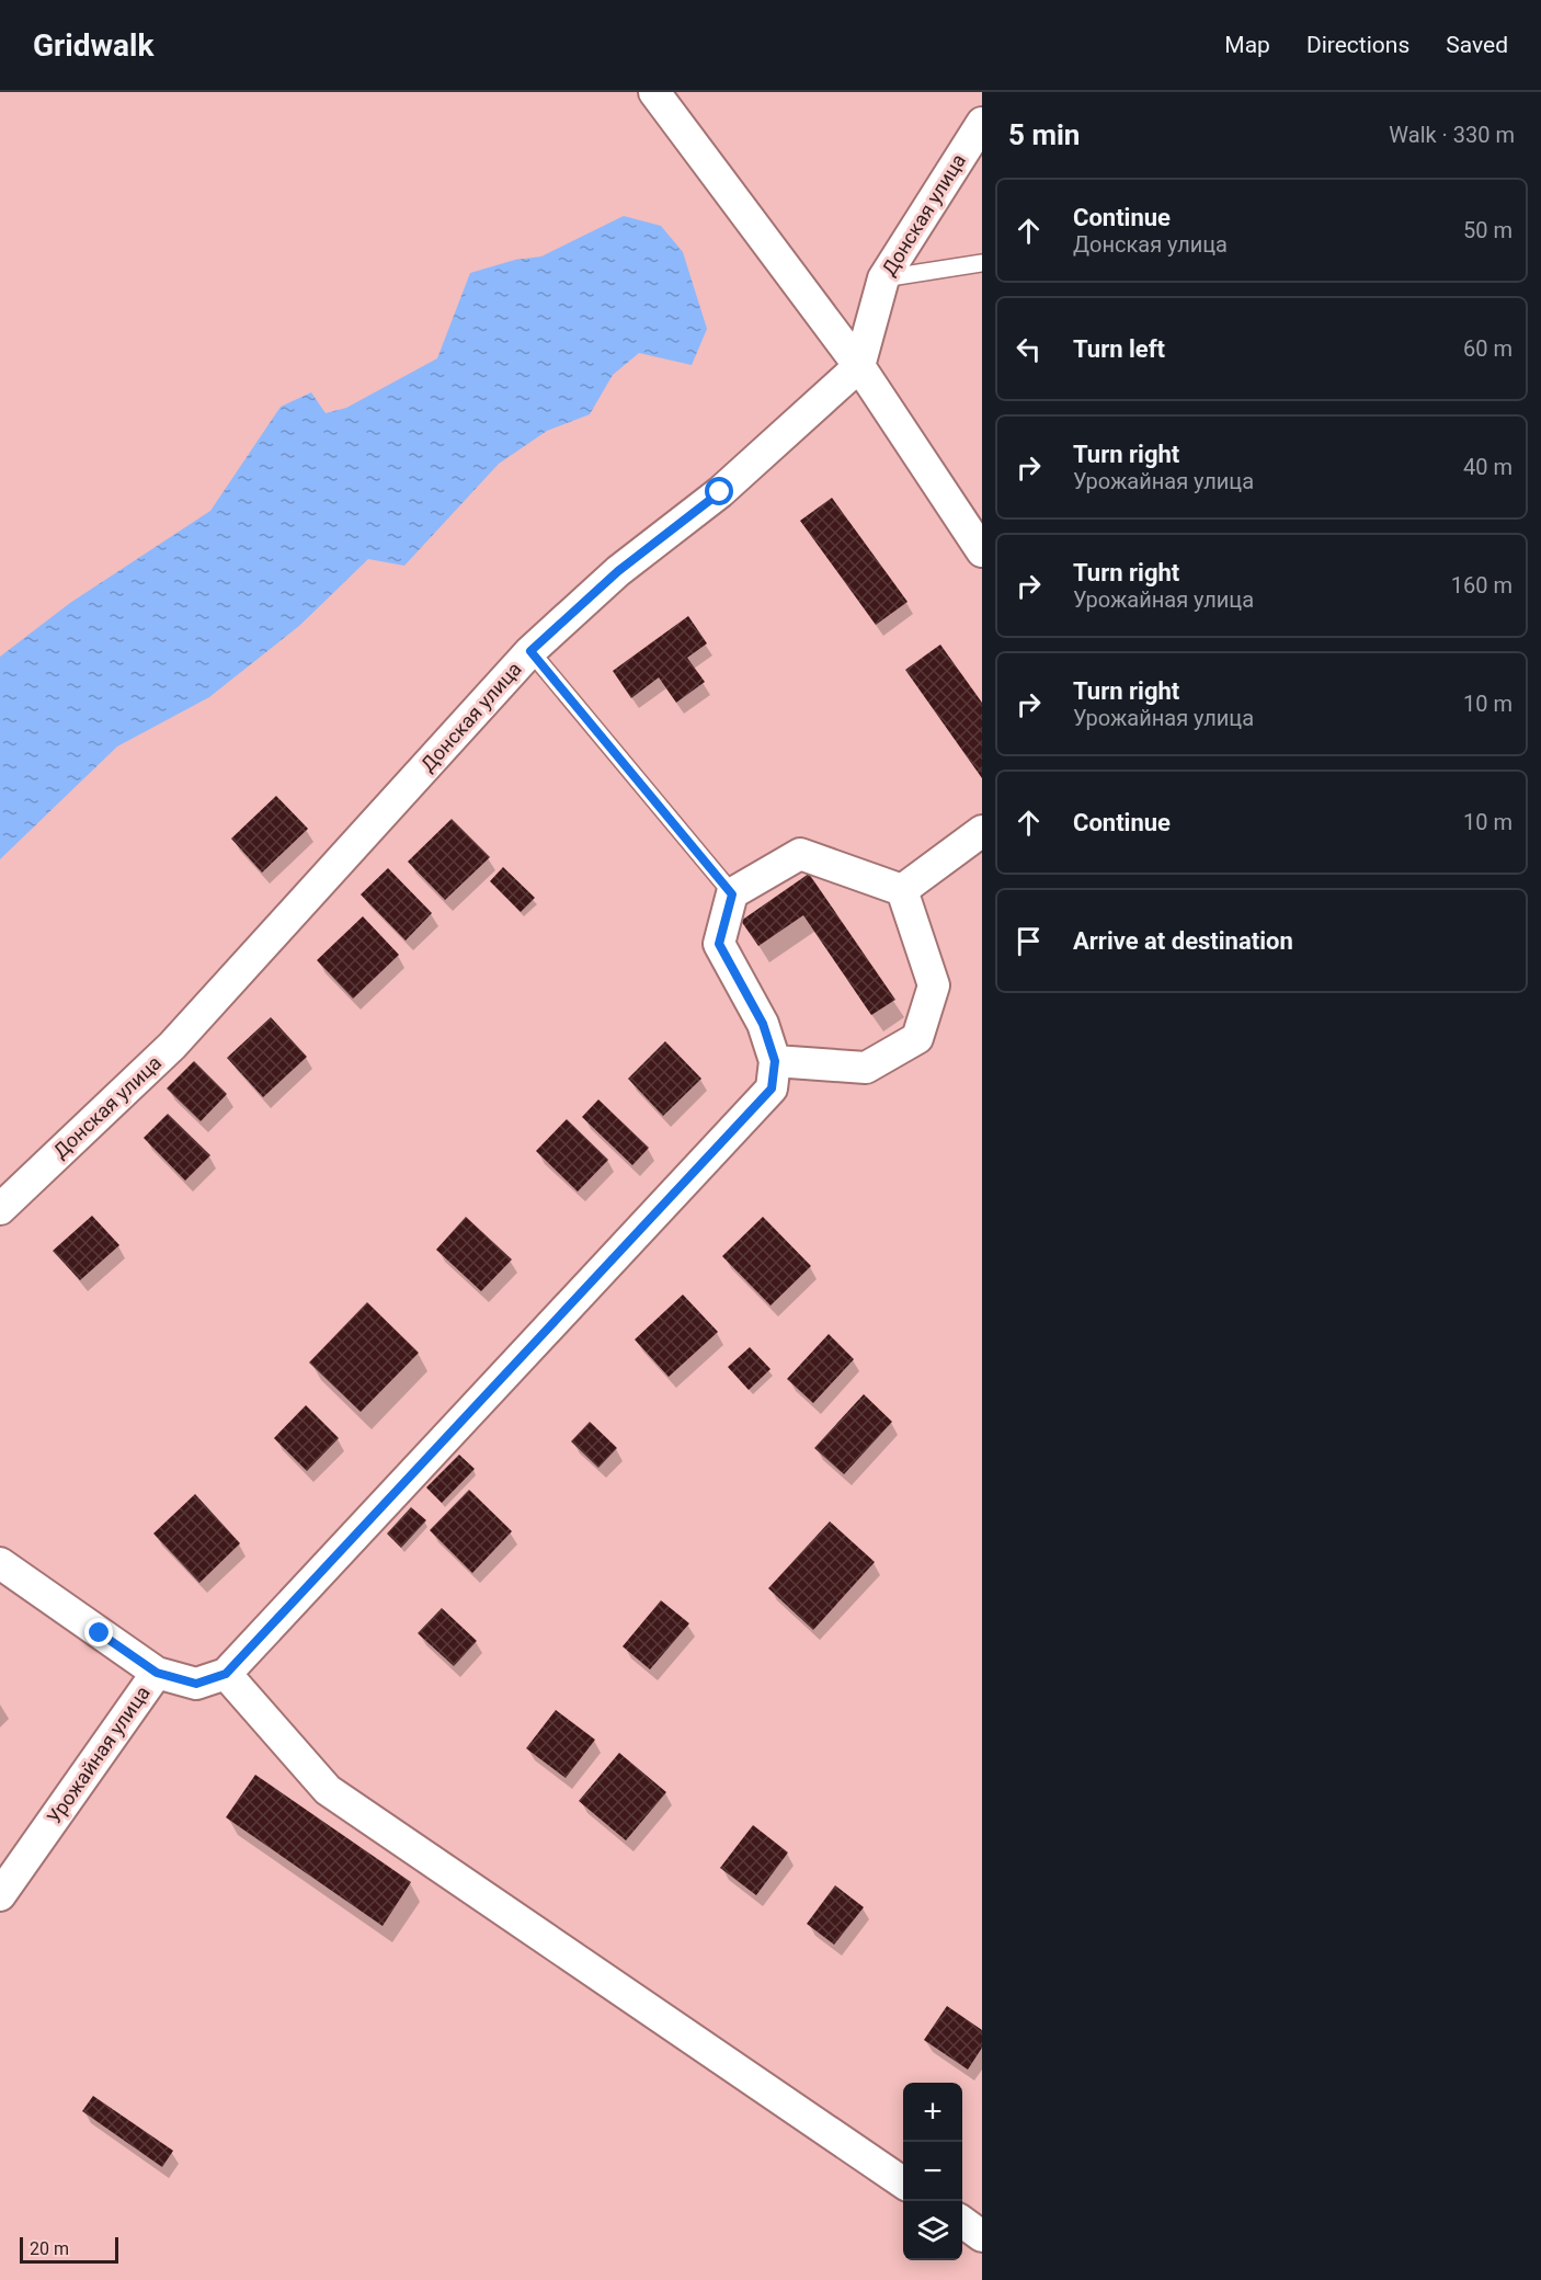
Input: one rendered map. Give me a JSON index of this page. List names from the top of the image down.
{
  "streets": {
    "street": ["Донская улица", "Урожайная улица"]
  },
  "scale_bar": "20 m",
  "page": {
    "header": "Gridwalk",
    "nav": ["Map", "Directions", "Saved"],
    "heading": ["5 min", "Walk · 330 m"],
    "list": [
      ["Continue", "Донская улица", "50 m"],
      ["Turn left", "60 m"],
      ["Turn right", "Урожайная улица", "40 m"],
      ["Turn right", "Урожайная улица", "160 m"],
      ["Turn right", "Урожайная улица", "10 m"],
      ["Continue", "10 m"],
      "Arrive at destination"
    ],
    "map_buttons": ["+", "−"],
    "scale": "20 m"
  }
}
